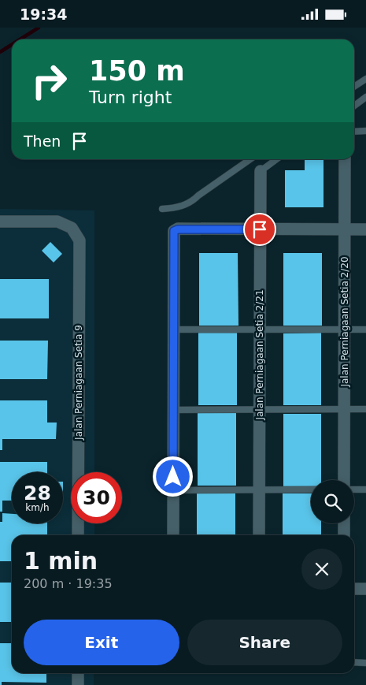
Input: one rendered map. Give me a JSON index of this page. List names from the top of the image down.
{
  "streets": {
    "street": ["Jalan Perniagaan Setia 2/20", "Jalan Perniagaan Setia 2/21", "Jalan Perniagaan Setia 9"]
  },
  "page": {
    "status": "19:34",
    "turn": ["150 m", "Turn right"],
    "then": "Then",
    "speed": "28 km/h",
    "limit": "30",
    "heading": ["1 min", "200 m · 19:35"],
    "buttons": ["Exit", "Share"]
  }
}
